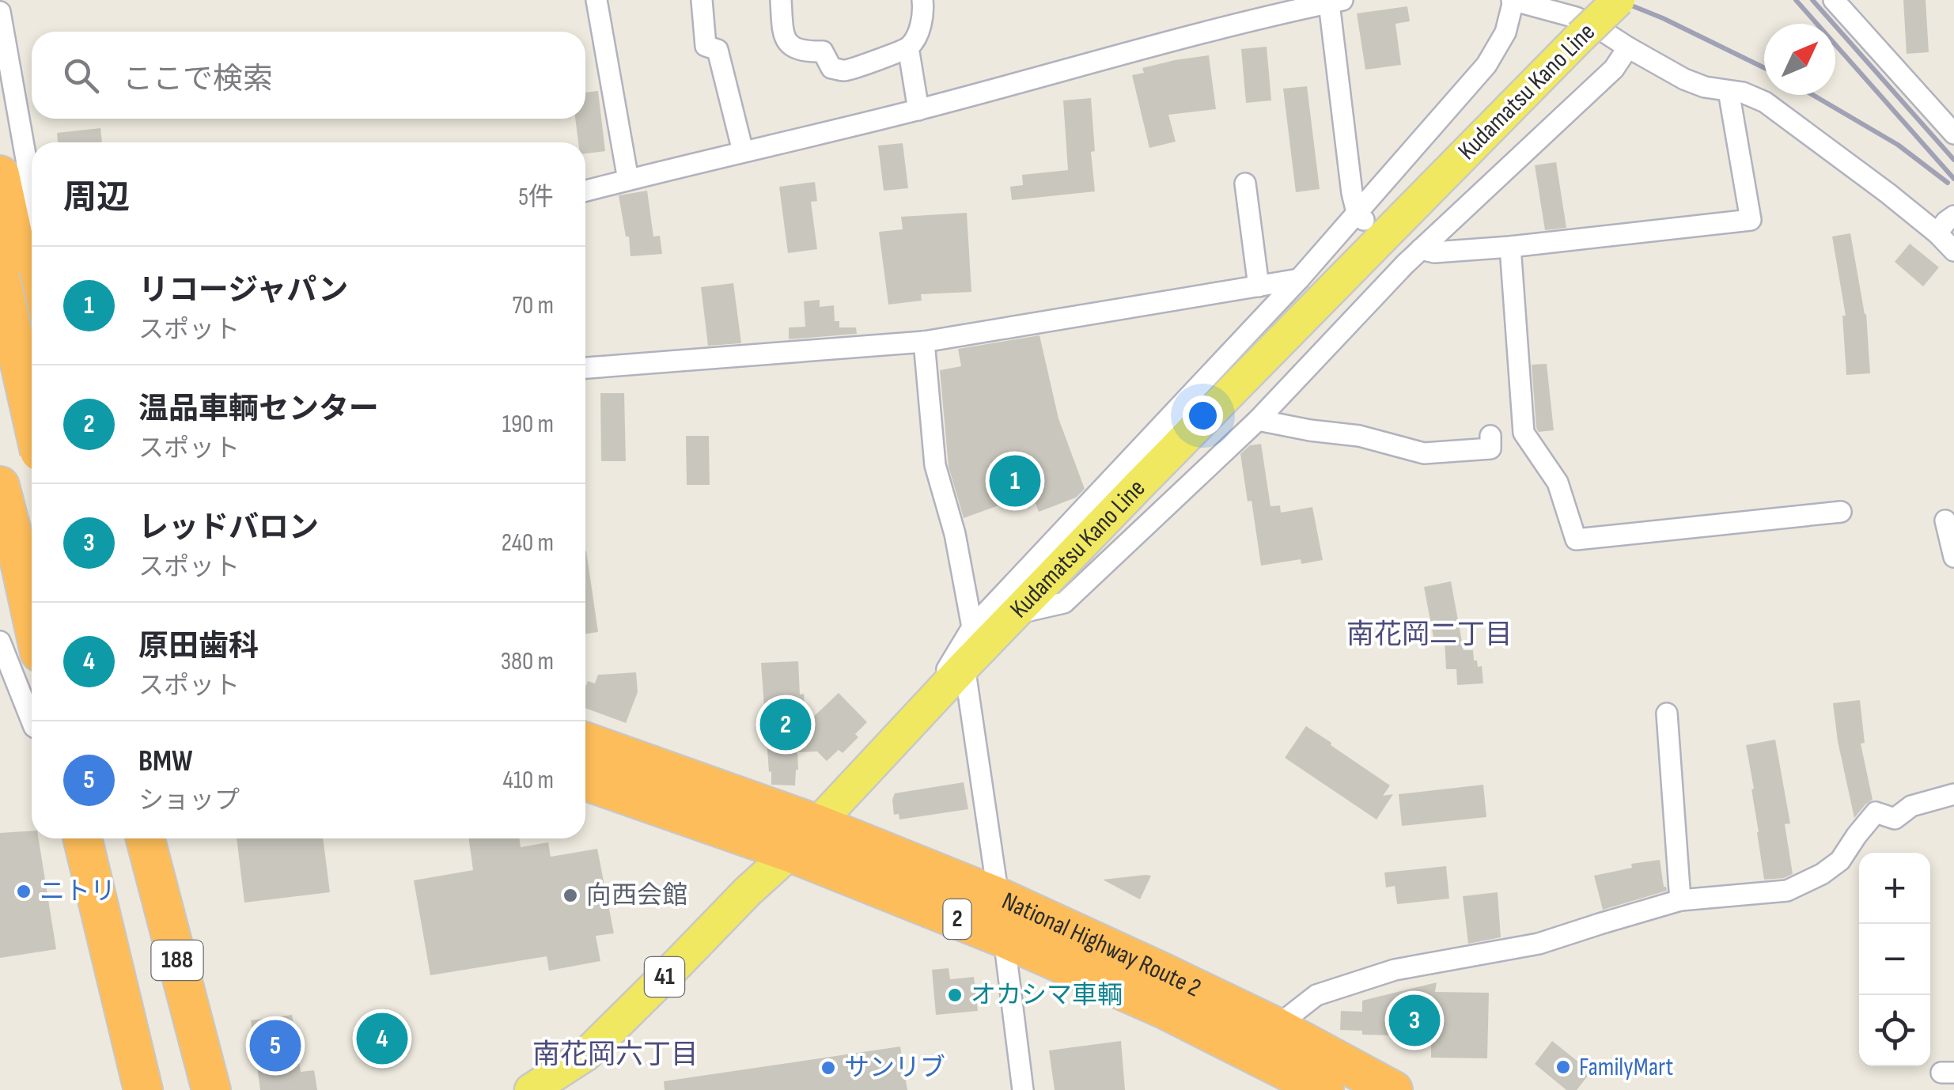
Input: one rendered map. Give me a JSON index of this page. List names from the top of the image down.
{
  "streets": {
    "highway": ["2", "National Highway Route 2", "188"],
    "main road": ["Kudamatsu Kano Line", "41"]
  },
  "crossings": [
    ["Kudamatsu Kano Line", "National Highway Route 2"]
  ],
  "districts": ["南花岡二丁目", "南花岡六丁目"],
  "places": [
    "ニトリ",
    "向西会館",
    "オカシマ車輌",
    "FamilyMart",
    "サンリブ"
  ],
  "north": "top right",
  "page": {
    "search": "ここで検索",
    "heading": ["周辺", "5件"],
    "list": [
      {
        "mark": "1",
        "name": "リコージャパン",
        "note": "スポット",
        "value": "70 m"
      },
      {
        "mark": "2",
        "name": "温品車輌センター",
        "note": "スポット",
        "value": "190 m"
      },
      {
        "mark": "3",
        "name": "レッドバロン",
        "note": "スポット",
        "value": "240 m"
      },
      {
        "mark": "4",
        "name": "原田歯科",
        "note": "スポット",
        "value": "380 m"
      },
      {
        "mark": "5",
        "name": "BMW",
        "note": "ショップ",
        "value": "410 m"
      }
    ],
    "pins": [
      "1",
      "2",
      "3",
      "4",
      "5"
    ],
    "map_buttons": ["+", "−"]
  }
}
